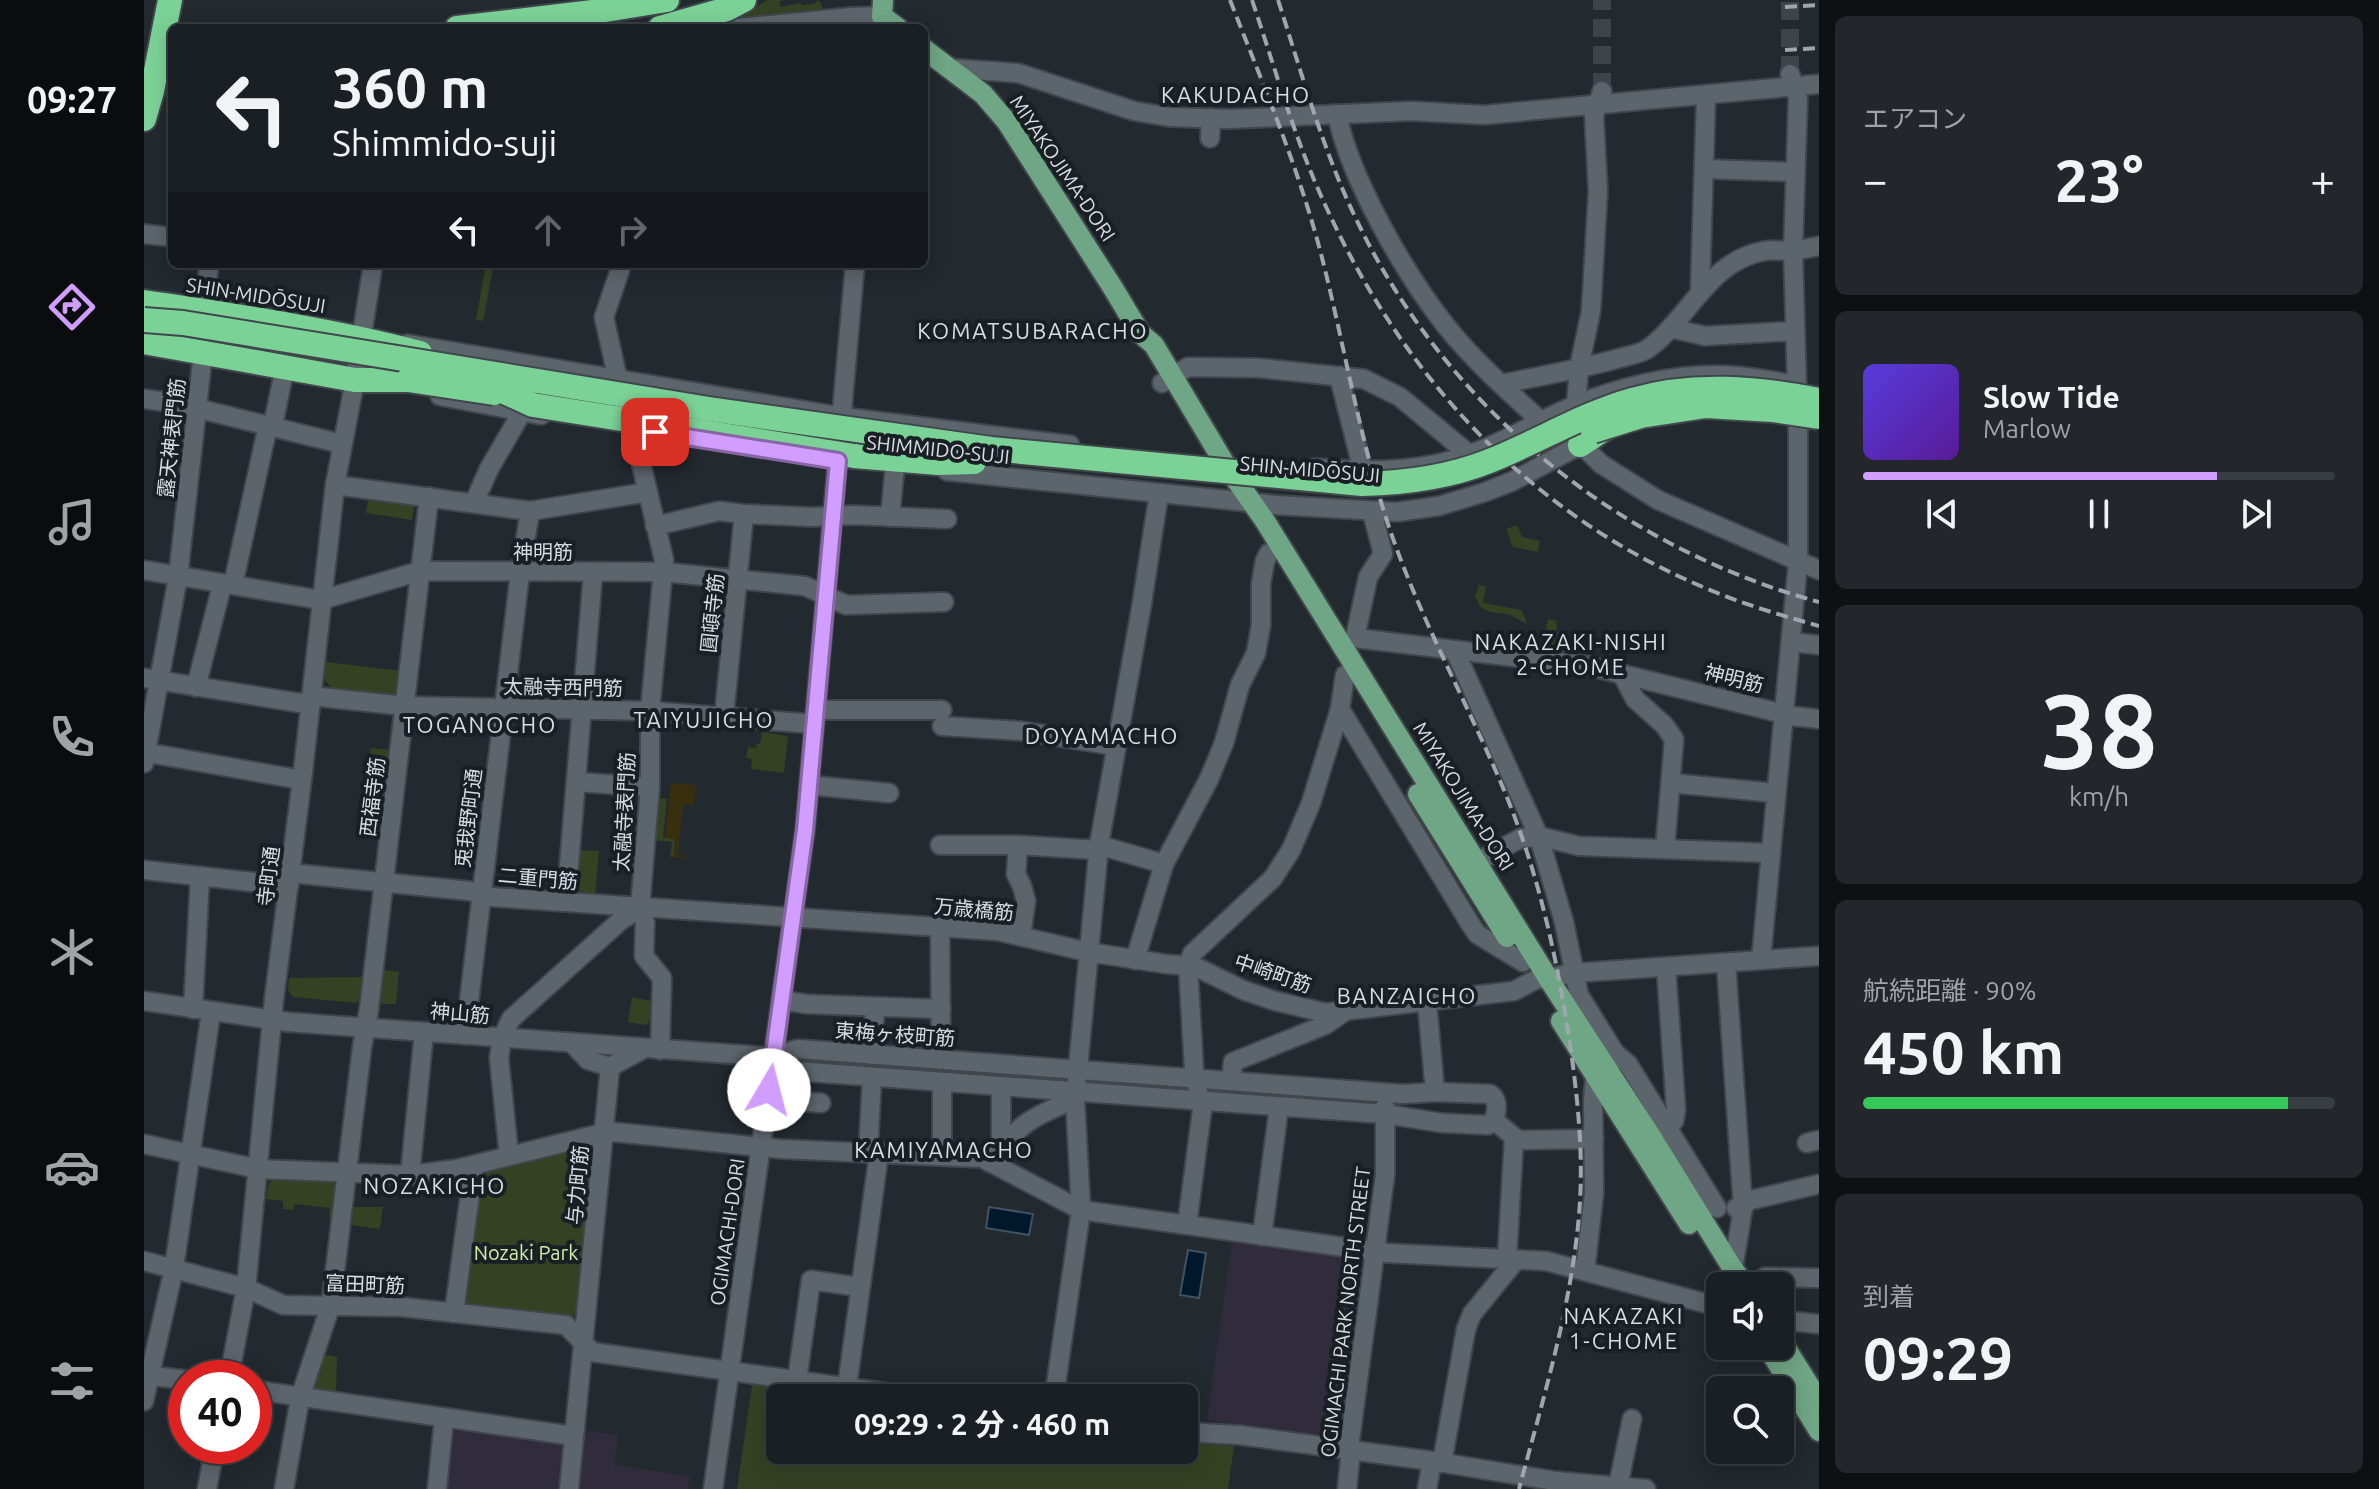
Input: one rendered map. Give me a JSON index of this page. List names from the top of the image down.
{
  "streets": {
    "highway": ["SHIN-MIDŌSUJI"],
    "main road": ["MIYAKOJIMA-DORI"],
    "street": [
      "露天神表門筋",
      "SHIMMIDO-SUJI",
      "神明筋",
      "圓頓寺筋",
      "太融寺西門筋",
      "西福寺筋",
      "太融寺表門筋",
      "兎我野町通",
      "寺町通",
      "二重門筋",
      "万歳橋筋",
      "中崎町筋",
      "神山筋",
      "東梅ヶ枝町筋",
      "与力町筋",
      "OGIMACHI-DORI",
      "富田町筋",
      "OGIMACHI PARK NORTH STREET"
    ]
  },
  "crossings": [
    ["MIYAKOJIMA-DORI", "SHIMMIDO-SUJI"],
    ["MIYAKOJIMA-DORI", "神明筋"],
    ["MIYAKOJIMA-DORI", "中崎町筋"],
    ["SHIN-MIDŌSUJI", "SHIMMIDO-SUJI"],
    ["SHIN-MIDŌSUJI", "寺町通"],
    ["露天神表門筋", "神明筋"],
    ["露天神表門筋", "太融寺西門筋"],
    ["SHIMMIDO-SUJI", "太融寺表門筋"],
    ["SHIMMIDO-SUJI", "寺町通"],
    ["SHIMMIDO-SUJI", "OGIMACHI-DORI"],
    ["神明筋", "圓頓寺筋"],
    ["神明筋", "西福寺筋"],
    ["神明筋", "太融寺表門筋"],
    ["神明筋", "兎我野町通"],
    ["神明筋", "寺町通"],
    ["神明筋", "OGIMACHI-DORI"],
    ["圓頓寺筋", "太融寺西門筋"],
    ["太融寺西門筋", "西福寺筋"],
    ["太融寺西門筋", "太融寺表門筋"],
    ["太融寺西門筋", "兎我野町通"],
    ["太融寺西門筋", "寺町通"],
    ["太融寺西門筋", "OGIMACHI-DORI"],
    ["西福寺筋", "二重門筋"],
    ["西福寺筋", "神山筋"],
    ["西福寺筋", "富田町筋"],
    ["太融寺表門筋", "二重門筋"],
    ["太融寺表門筋", "万歳橋筋"],
    ["太融寺表門筋", "神山筋"],
    ["兎我野町通", "二重門筋"],
    ["兎我野町通", "神山筋"],
    ["寺町通", "二重門筋"],
    ["寺町通", "神山筋"],
    ["寺町通", "富田町筋"],
    ["二重門筋", "万歳橋筋"],
    ["万歳橋筋", "中崎町筋"],
    ["万歳橋筋", "OGIMACHI-DORI"],
    ["神山筋", "東梅ヶ枝町筋"],
    ["神山筋", "OGIMACHI-DORI"],
    ["東梅ヶ枝町筋", "OGIMACHI-DORI"],
    ["東梅ヶ枝町筋", "OGIMACHI PARK NORTH STREET"],
    ["与力町筋", "富田町筋"],
    ["OGIMACHI-DORI", "富田町筋"]
  ],
  "districts": [
    "KAKUDACHO",
    "KOMATSUBARACHO",
    "NAKAZAKI-NISHI 2-CHOME",
    "TAIYUJICHO",
    "TOGANOCHO",
    "DOYAMACHO",
    "BANZAICHO",
    "KAMIYAMACHO",
    "NOZAKICHO",
    "NAKAZAKI 1-CHOME"
  ],
  "parks": ["Nozaki Park"],
  "page": {
    "tabs": "09:27",
    "tile": [
      "エアコン",
      ["38", "km/h"],
      ["航続距離 · 90%", "450 km"],
      ["到着", "09:29"]
    ],
    "turn": ["360 m", "Shimmido-suji"],
    "heat": ["−", "23°", "+"],
    "song": ["Slow Tide", "Marlow"],
    "limit": "40",
    "trip": "09:29 · 2 分 · 460 m"
  }
}
